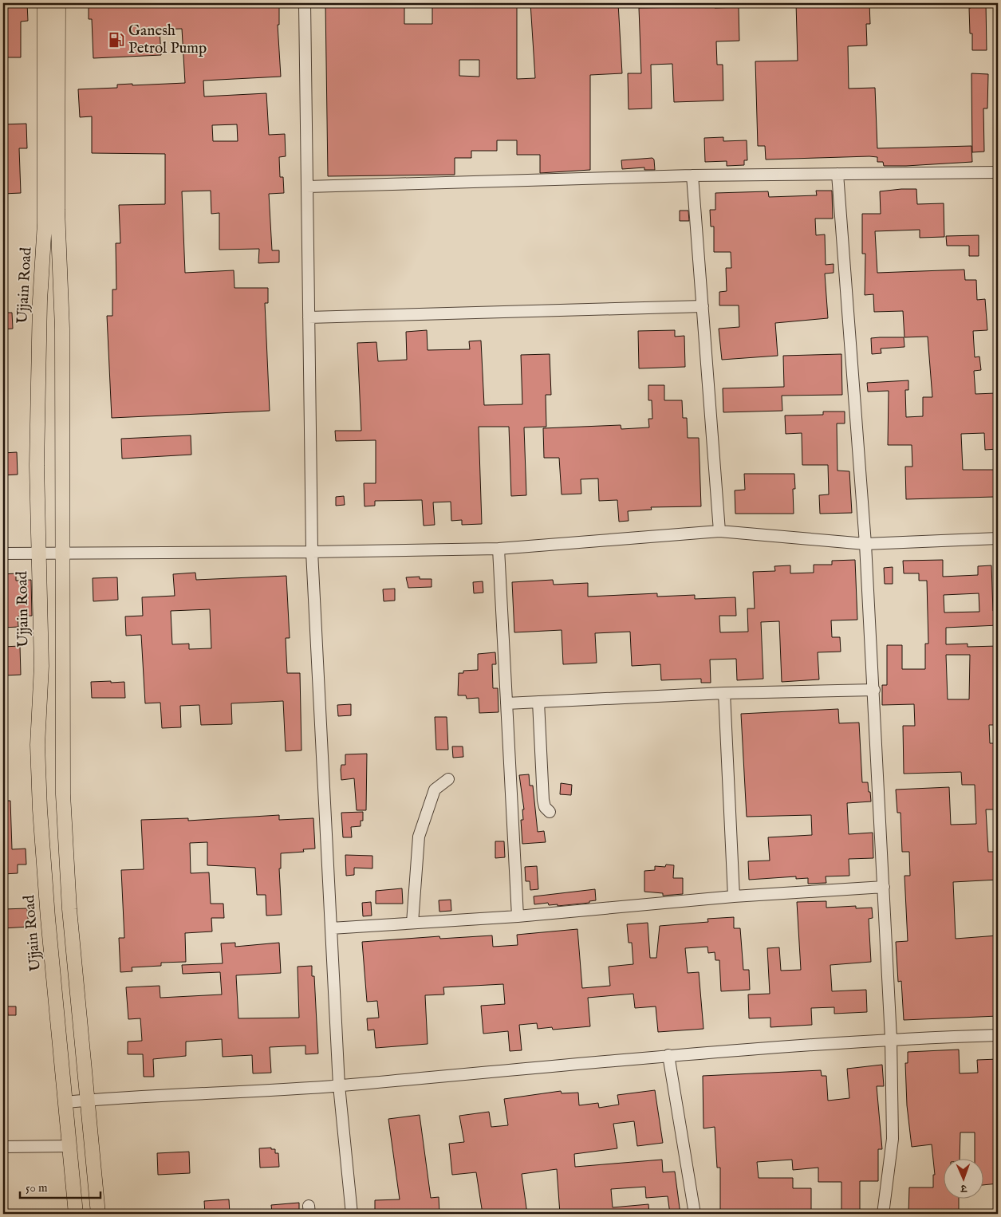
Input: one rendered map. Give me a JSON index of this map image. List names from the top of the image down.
{
  "streets": {
    "main road": ["Ujjain Road"]
  },
  "places": {
    "fuel station": ["Ganesh Petrol Pump"]
  },
  "scale_bar": "50 m",
  "north": "bottom"
}
